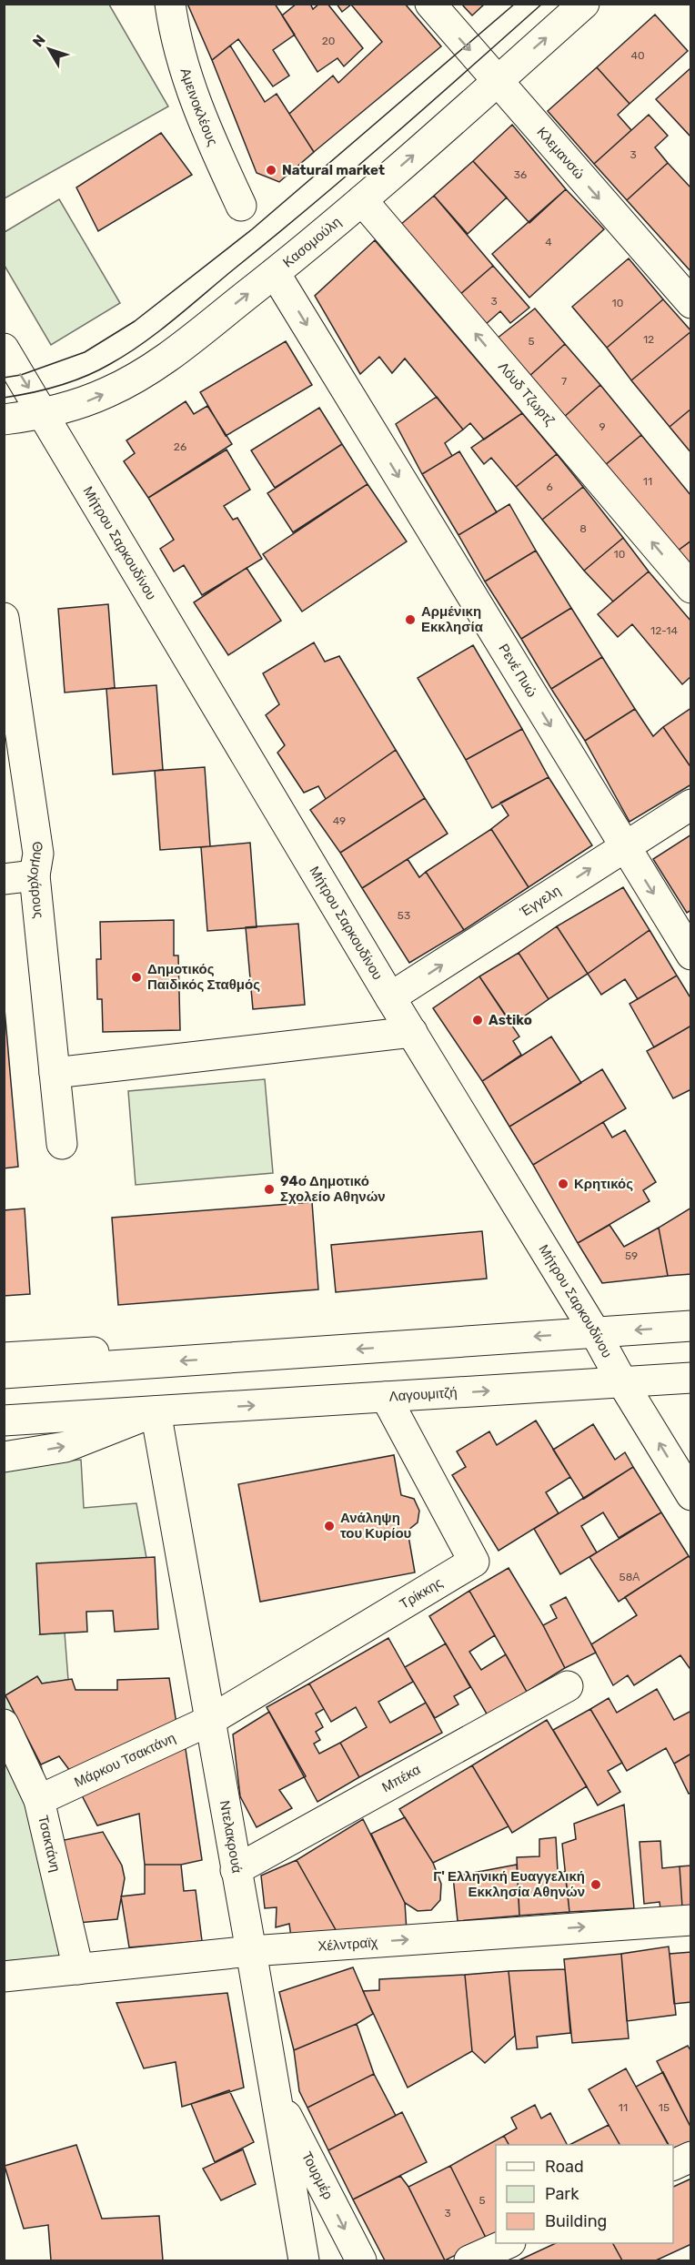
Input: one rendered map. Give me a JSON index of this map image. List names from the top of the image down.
{
  "streets": {
    "street": [
      "Αμεινοκλέους",
      "Κλεμανσώ",
      "Κασομούλη",
      "Λόυδ Τζωρτζ",
      "Μήτρου Σαρκουδίνου",
      "Ρενέ Πυώ",
      "Θυμοχάρους",
      "Έγγελη",
      "Λαγουμιτζή",
      "Τρίκκης",
      "Μάρκου Τσακτάνη",
      "Μπέκα",
      "Ντελακρουά",
      "Τσακτάνη",
      "Χέλντραϊχ",
      "Τουρμέρ"
    ]
  },
  "crossings": [
    ["Κλεμανσώ", "Κασομούλη"],
    ["Κασομούλη", "Λόυδ Τζωρτζ"],
    ["Κασομούλη", "Μήτρου Σαρκουδίνου"],
    ["Κασομούλη", "Ρενέ Πυώ"],
    ["Μήτρου Σαρκουδίνου", "Έγγελη"],
    ["Μήτρου Σαρκουδίνου", "Λαγουμιτζή"],
    ["Ρενέ Πυώ", "Έγγελη"],
    ["Λαγουμιτζή", "Τρίκκης"],
    ["Λαγουμιτζή", "Ντελακρουά"],
    ["Τρίκκης", "Μάρκου Τσακτάνη"],
    ["Τρίκκης", "Ντελακρουά"],
    ["Μάρκου Τσακτάνη", "Ντελακρουά"],
    ["Μάρκου Τσακτάνη", "Τσακτάνη"],
    ["Μπέκα", "Ντελακρουά"],
    ["Ντελακρουά", "Χέλντραϊχ"],
    ["Ντελακρουά", "Τουρμέρ"],
    ["Τσακτάνη", "Χέλντραϊχ"]
  ],
  "one_way": [
    "Κλεμανσώ",
    "Κασομούλη",
    "Λόυδ Τζωρτζ",
    "Ρενέ Πυώ",
    "Έγγελη",
    "Χέλντραϊχ",
    "Τουρμέρ"
  ],
  "places": [
    "Natural market",
    "Αρμένικη Εκκλησία",
    "Δημοτικός Παιδικός Σταθμός",
    "Astiko",
    "Κρητικός",
    "94ο Δημοτικό Σχολείο Αθηνών",
    "Ανάληψη του Κυρίου",
    "Γ' Ελληνική Ευαγγελική Εκκλησία Αθηνών"
  ],
  "house_numbers": [
    "20",
    "40",
    "3",
    "36",
    "4",
    "3",
    "10",
    "12",
    "5",
    "7",
    "9",
    "26",
    "11",
    "6",
    "8",
    "10",
    "12-14",
    "49",
    "53",
    "59",
    "58Α",
    "11",
    "15",
    "5",
    "3"
  ],
  "legend": ["Road", "Park", "Building"],
  "north": "top left"
}
